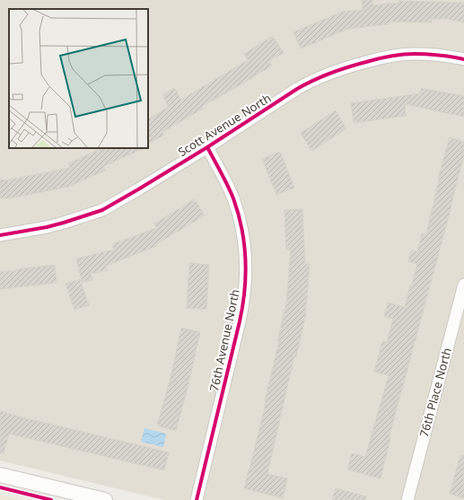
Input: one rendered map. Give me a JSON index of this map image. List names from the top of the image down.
{
  "streets": {
    "street": ["Scott Avenue North", "76th Avenue North", "76th Place North"]
  },
  "crossings": [
    ["Scott Avenue North", "76th Avenue North"]
  ]
}
